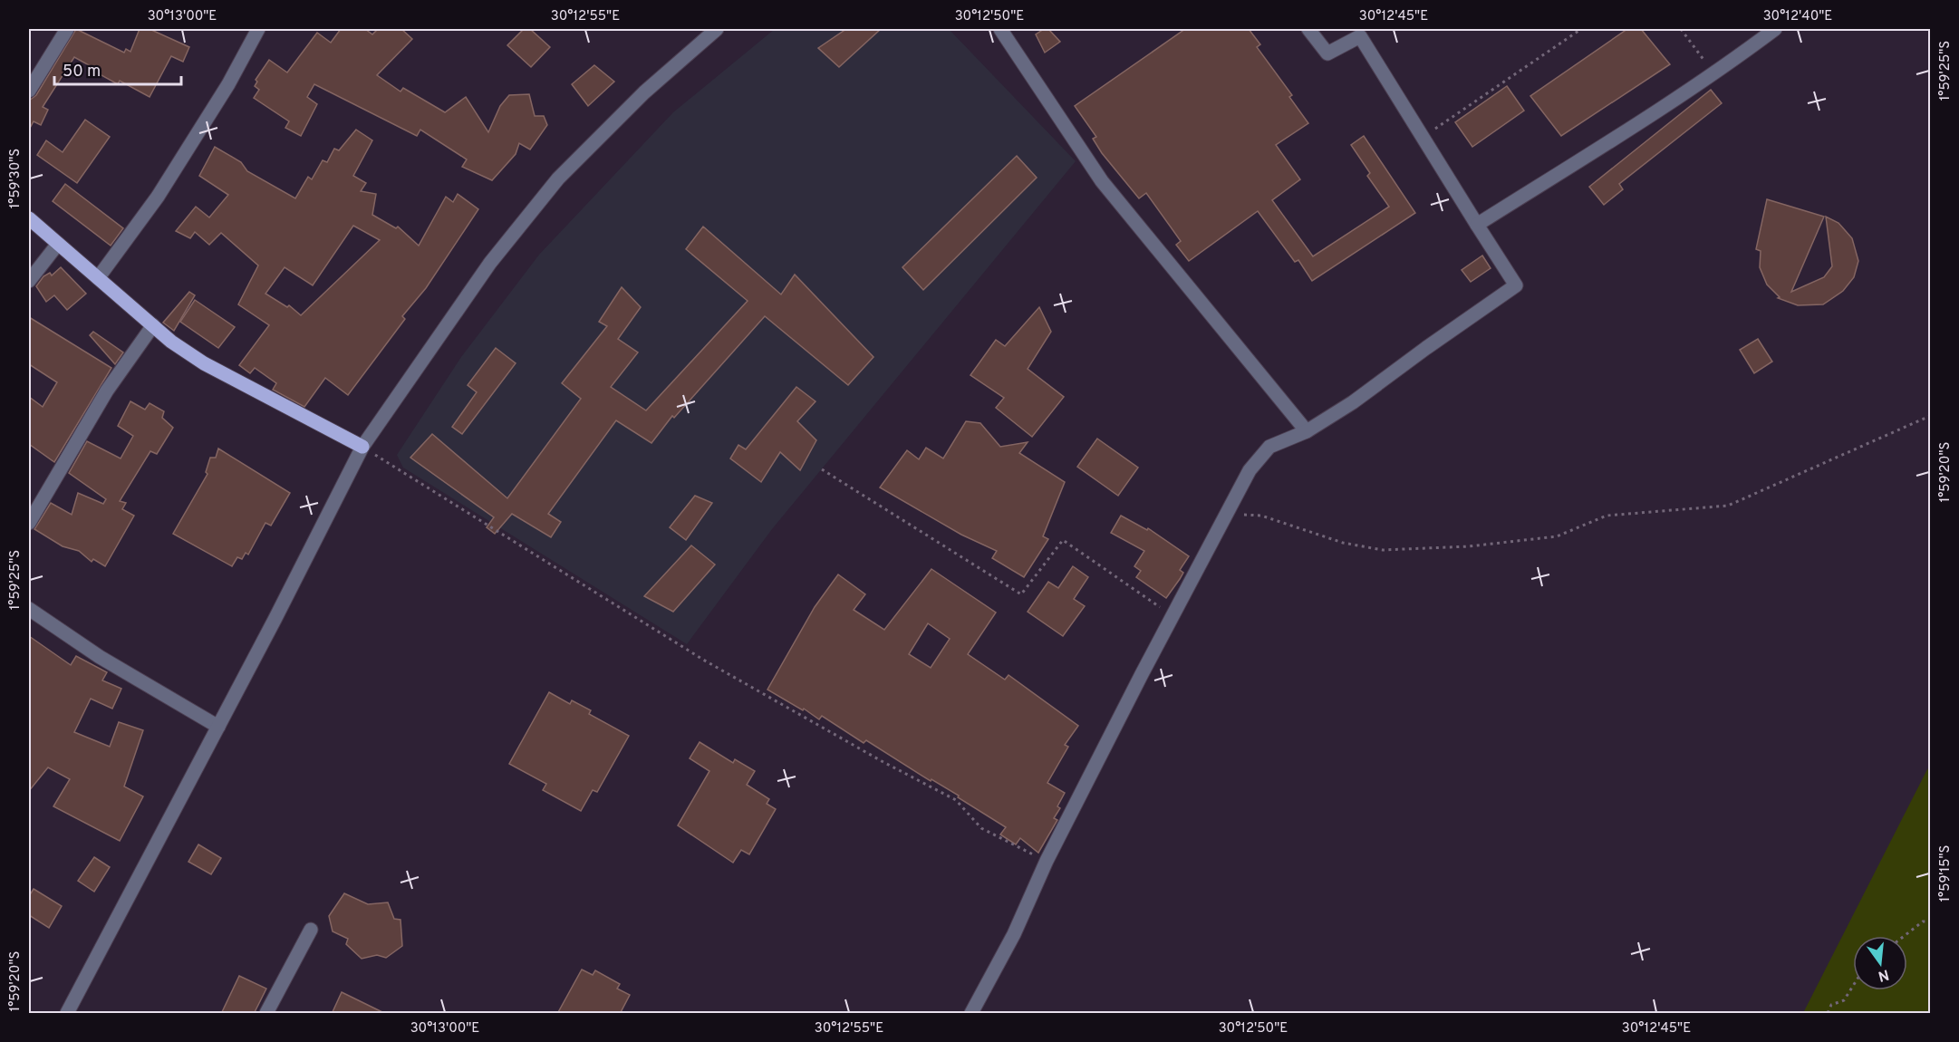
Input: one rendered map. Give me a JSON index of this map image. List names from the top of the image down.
{
  "scale_bar": "50 m",
  "north": "bottom",
  "coordinates": [
    "30°13'00\"E",
    "30°12'55\"E",
    "30°12'50\"E",
    "30°12'45\"E",
    "30°12'40\"E",
    "1°59'25\"S",
    "1°59'30\"S",
    "1°59'20\"S",
    "1°59'15\"S"
  ]
}
